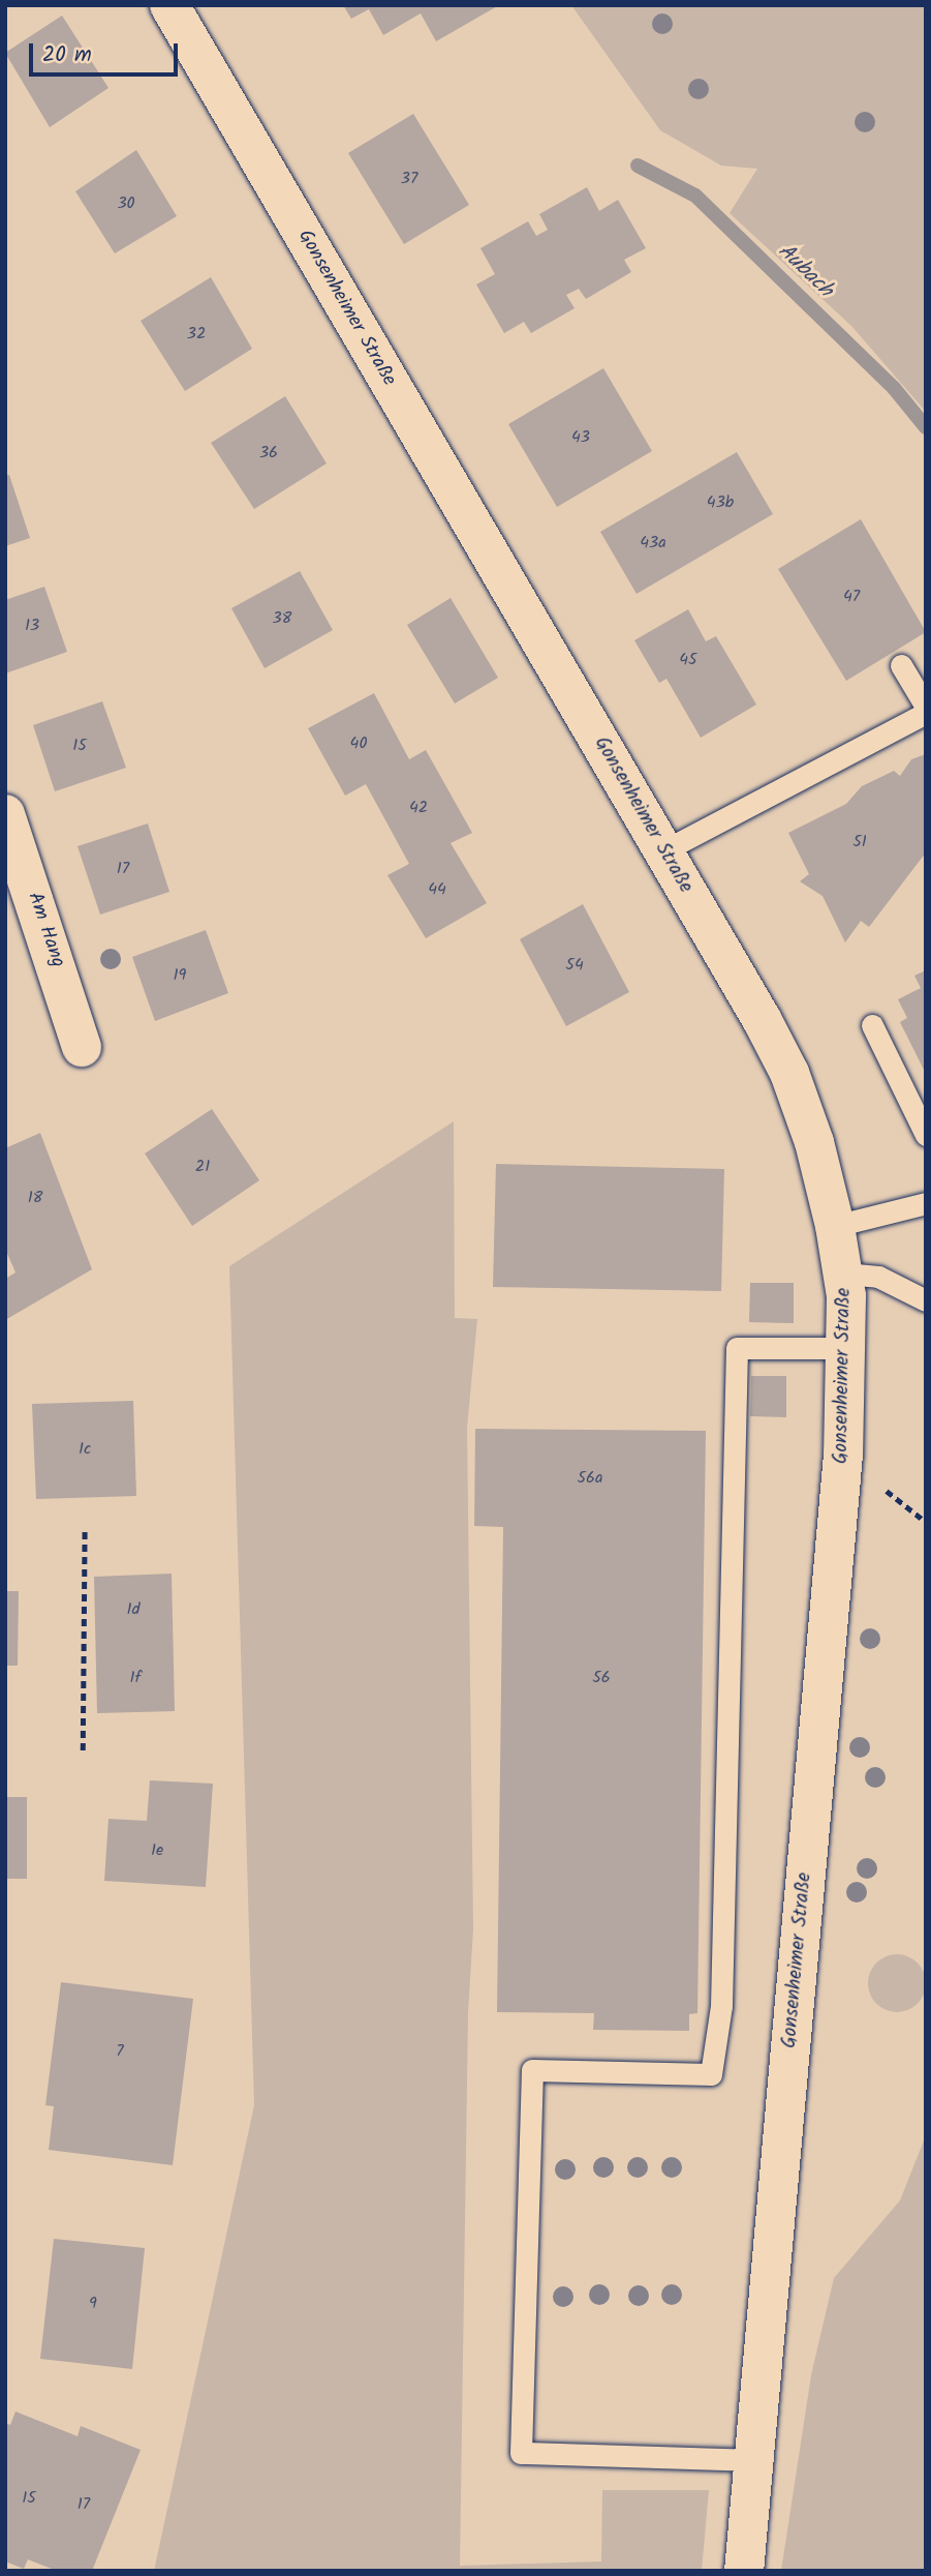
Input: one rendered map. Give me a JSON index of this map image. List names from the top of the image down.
{
  "streets": {
    "main road": ["Gonsenheimer Straße", "Am Hang"]
  },
  "water": ["Aubach"],
  "house_numbers": [
    "37",
    "30",
    "32",
    "43",
    "36",
    "43b",
    "43a",
    "47",
    "38",
    "13",
    "45",
    "40",
    "15",
    "42",
    "51",
    "17",
    "44",
    "54",
    "19",
    "21",
    "18",
    "1c",
    "56a",
    "1d",
    "1f",
    "56",
    "1e",
    "7",
    "9",
    "15",
    "17"
  ],
  "scale_bar": "20 m"
}
